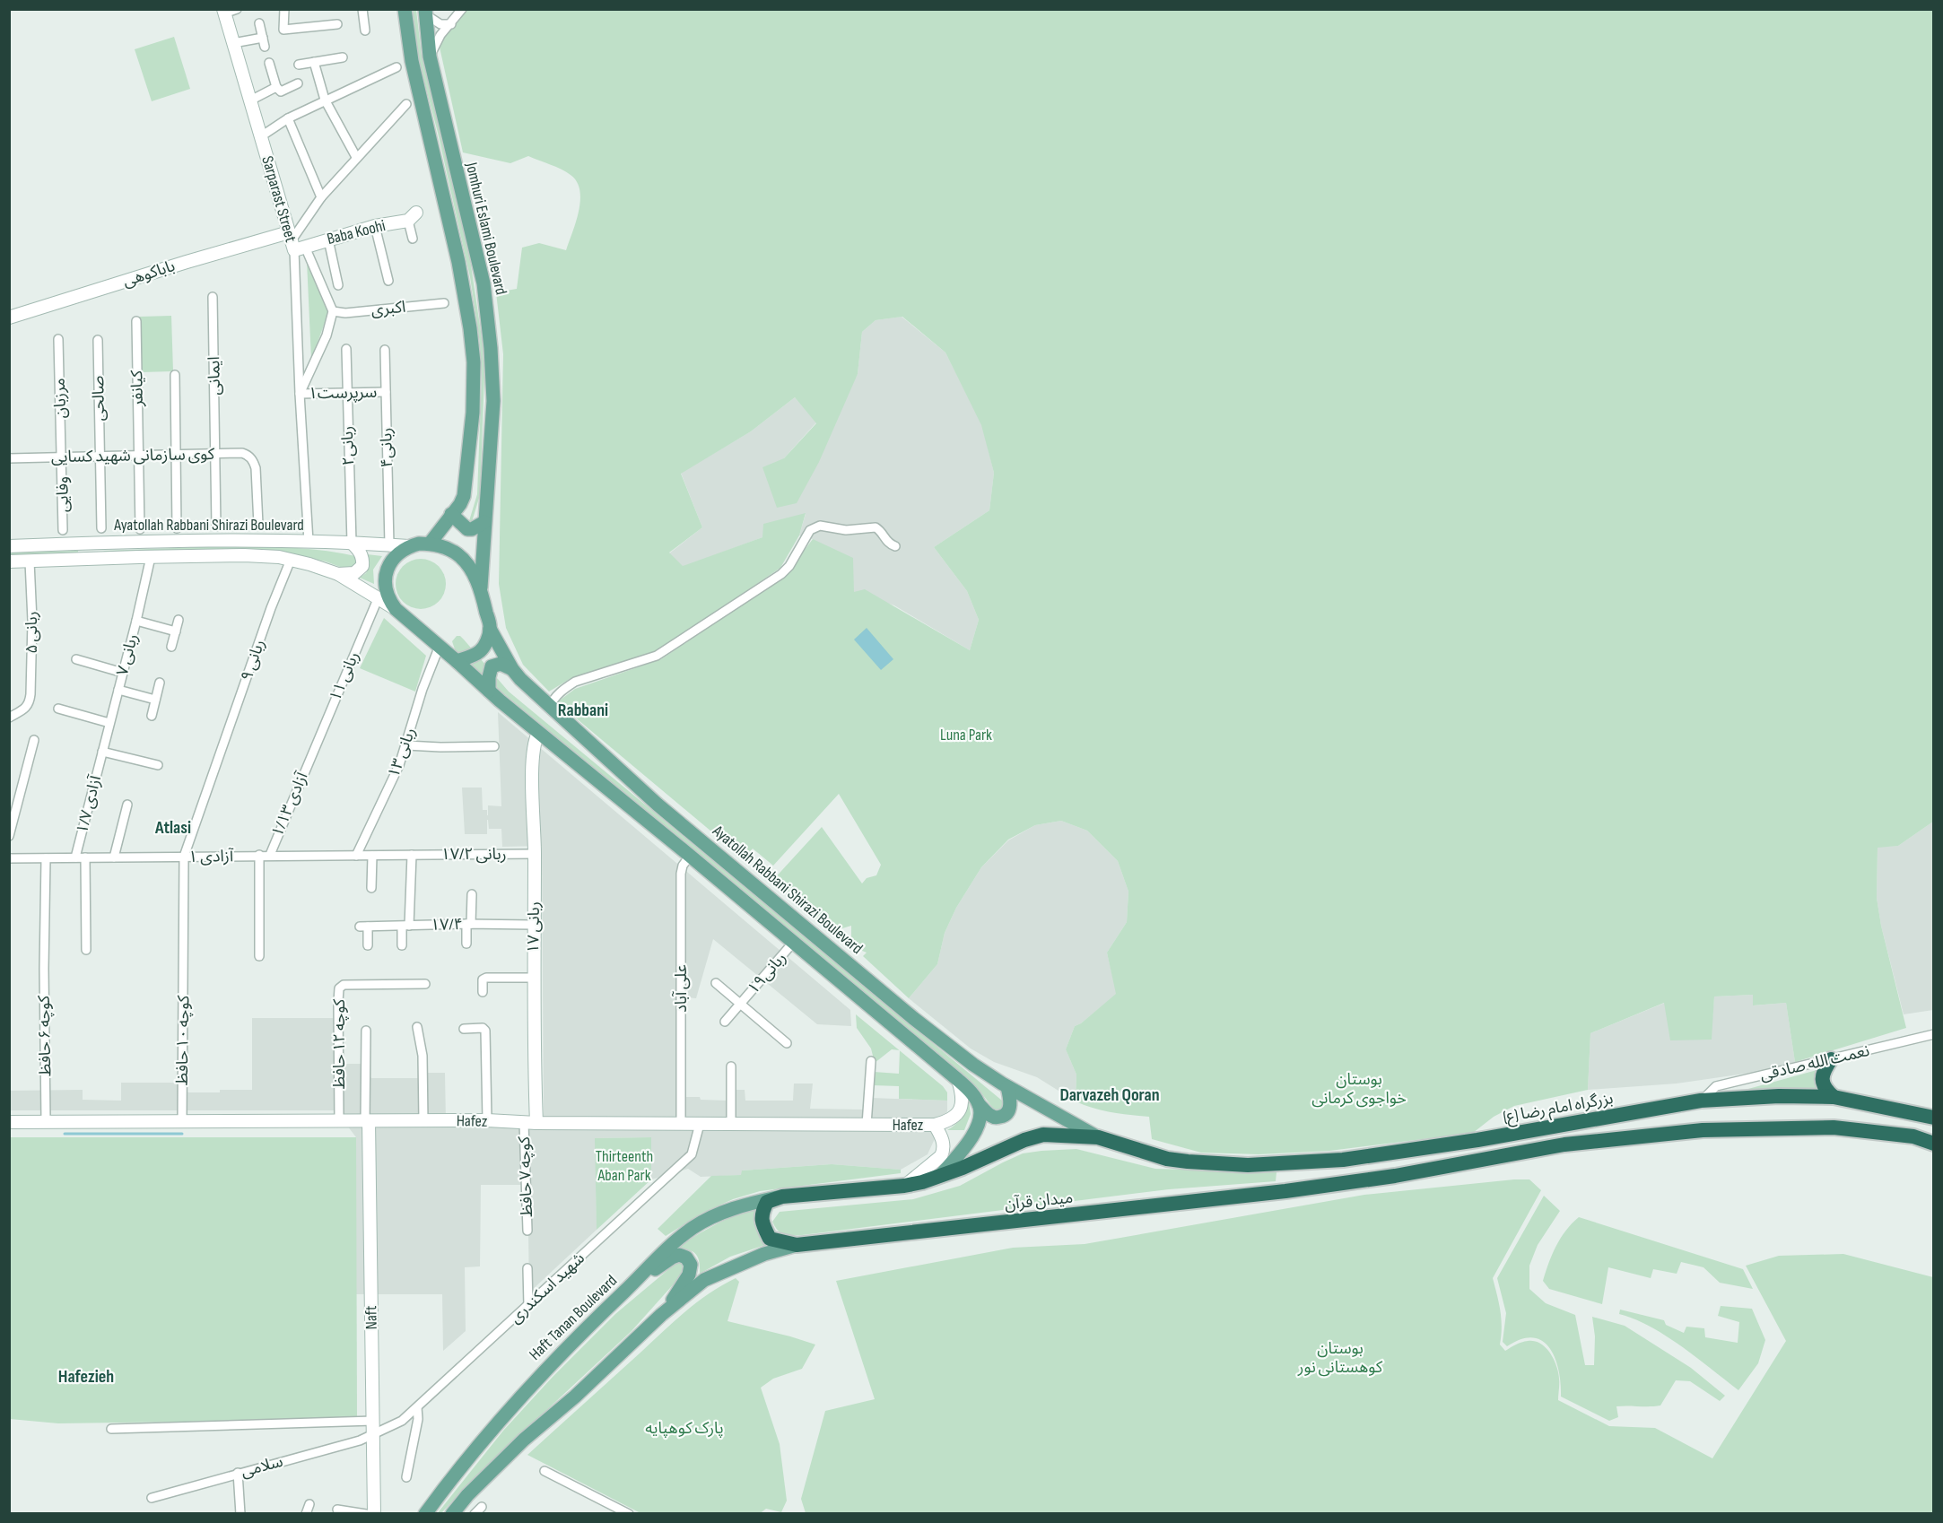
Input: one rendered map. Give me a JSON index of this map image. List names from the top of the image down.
{
  "streets": {
    "highway": ["بزرگراه امام رضا (ع)", "میدان قرآن"],
    "main road": [
      "Sarparast Street",
      "Jomhuri Eslami Boulevard",
      "Baba Koohi",
      "باباکوهی",
      "Ayatollah Rabbani Shirazi Boulevard",
      "ربانی ۱۷",
      "Hafez",
      "Naft",
      "Haft Tanan Boulevard"
    ],
    "street": [
      "اکبری",
      "ایمانی",
      "کیانفر",
      "سرپرست۱",
      "مرزبان",
      "صالحی",
      "ربانی۲",
      "ربانی۴",
      "کوی سازمانی شهید کسایی",
      "وفایی",
      "ربانی ۵",
      "ربانی ۷",
      "ربانی ۹",
      "ربانی ۱۱",
      "ربانی ۱۳",
      "آزادی ۱/۷",
      "آزادی ۱/۱۳",
      "ربانی ۱۷/۲",
      "آزادی ۱",
      "۱۷/۴",
      "ربانی۱۹",
      "علی آباد",
      "کوچه ۶ حافظ",
      "کوچه ۱۰ حافظ",
      "کوچه ۱۲ حافظ",
      "نعمت الله صادقی",
      "کوچه ۷ حافظ",
      "شهید اسکندری",
      "سلامی"
    ]
  },
  "crossings": [
    ["Sarparast Street", "Baba Koohi"],
    ["Sarparast Street", "باباکوهی"],
    ["Sarparast Street", "اکبری"],
    ["Sarparast Street", "سرپرست۱"],
    ["Sarparast Street", "Ayatollah Rabbani Shirazi Boulevard"],
    ["Jomhuri Eslami Boulevard", "Ayatollah Rabbani Shirazi Boulevard"],
    ["Jomhuri Eslami Boulevard", "ربانی ۱۳"],
    ["Baba Koohi", "باباکوهی"],
    ["ایمانی", "کوی سازمانی شهید کسایی"],
    ["کیانفر", "کوی سازمانی شهید کسایی"],
    ["سرپرست۱", "ربانی۲"],
    ["سرپرست۱", "ربانی۴"],
    ["مرزبان", "کوی سازمانی شهید کسایی"],
    ["مرزبان", "وفایی"],
    ["صالحی", "کوی سازمانی شهید کسایی"],
    ["ربانی۲", "Ayatollah Rabbani Shirazi Boulevard"],
    ["ربانی۴", "Ayatollah Rabbani Shirazi Boulevard"],
    ["کوی سازمانی شهید کسایی", "وفایی"],
    ["Ayatollah Rabbani Shirazi Boulevard", "ربانی ۵"],
    ["Ayatollah Rabbani Shirazi Boulevard", "ربانی ۷"],
    ["Ayatollah Rabbani Shirazi Boulevard", "ربانی ۹"],
    ["Ayatollah Rabbani Shirazi Boulevard", "ربانی ۱۱"],
    ["Ayatollah Rabbani Shirazi Boulevard", "ربانی ۱۳"],
    ["Ayatollah Rabbani Shirazi Boulevard", "بزرگراه امام رضا (ع)"],
    ["ربانی ۷", "آزادی ۱/۷"],
    ["ربانی ۹", "آزادی ۱"],
    ["ربانی ۹", "کوچه ۱۰ حافظ"],
    ["ربانی ۱۱", "آزادی ۱/۱۳"],
    ["ربانی ۱۳", "آزادی ۱"],
    ["آزادی ۱/۷", "آزادی ۱"],
    ["آزادی ۱/۱۳", "آزادی ۱"],
    ["ربانی ۱۷/۲", "آزادی ۱"],
    ["ربانی ۱۷/۲", "ربانی ۱۷"],
    ["آزادی ۱", "کوچه ۶ حافظ"],
    ["آزادی ۱", "کوچه ۱۰ حافظ"],
    ["۱۷/۴", "ربانی ۱۷"],
    ["ربانی ۱۷", "Hafez"],
    ["ربانی ۱۷", "کوچه ۷ حافظ"],
    ["علی آباد", "Hafez"],
    ["کوچه ۶ حافظ", "Hafez"],
    ["کوچه ۱۰ حافظ", "Hafez"],
    ["کوچه ۱۲ حافظ", "Hafez"],
    ["نعمت الله صادقی", "بزرگراه امام رضا (ع)"],
    ["Hafez", "کوچه ۷ حافظ"],
    ["Hafez", "شهید اسکندری"],
    ["Hafez", "Naft"],
    ["میدان قرآن", "Haft Tanan Boulevard"],
    ["شهید اسکندری", "Naft"],
    ["شهید اسکندری", "سلامی"],
    ["Naft", "سلامی"]
  ],
  "districts": [
    "Rabbani",
    "Atlasi",
    "Darvazeh Qoran",
    "Hafezieh"
  ],
  "parks": [
    "Luna Park",
    "بوستان خواجوی کرمانی",
    "Thirteenth Aban Park",
    "بوستان کوهستانی نور",
    "پارک کوهپایه"
  ]
}
